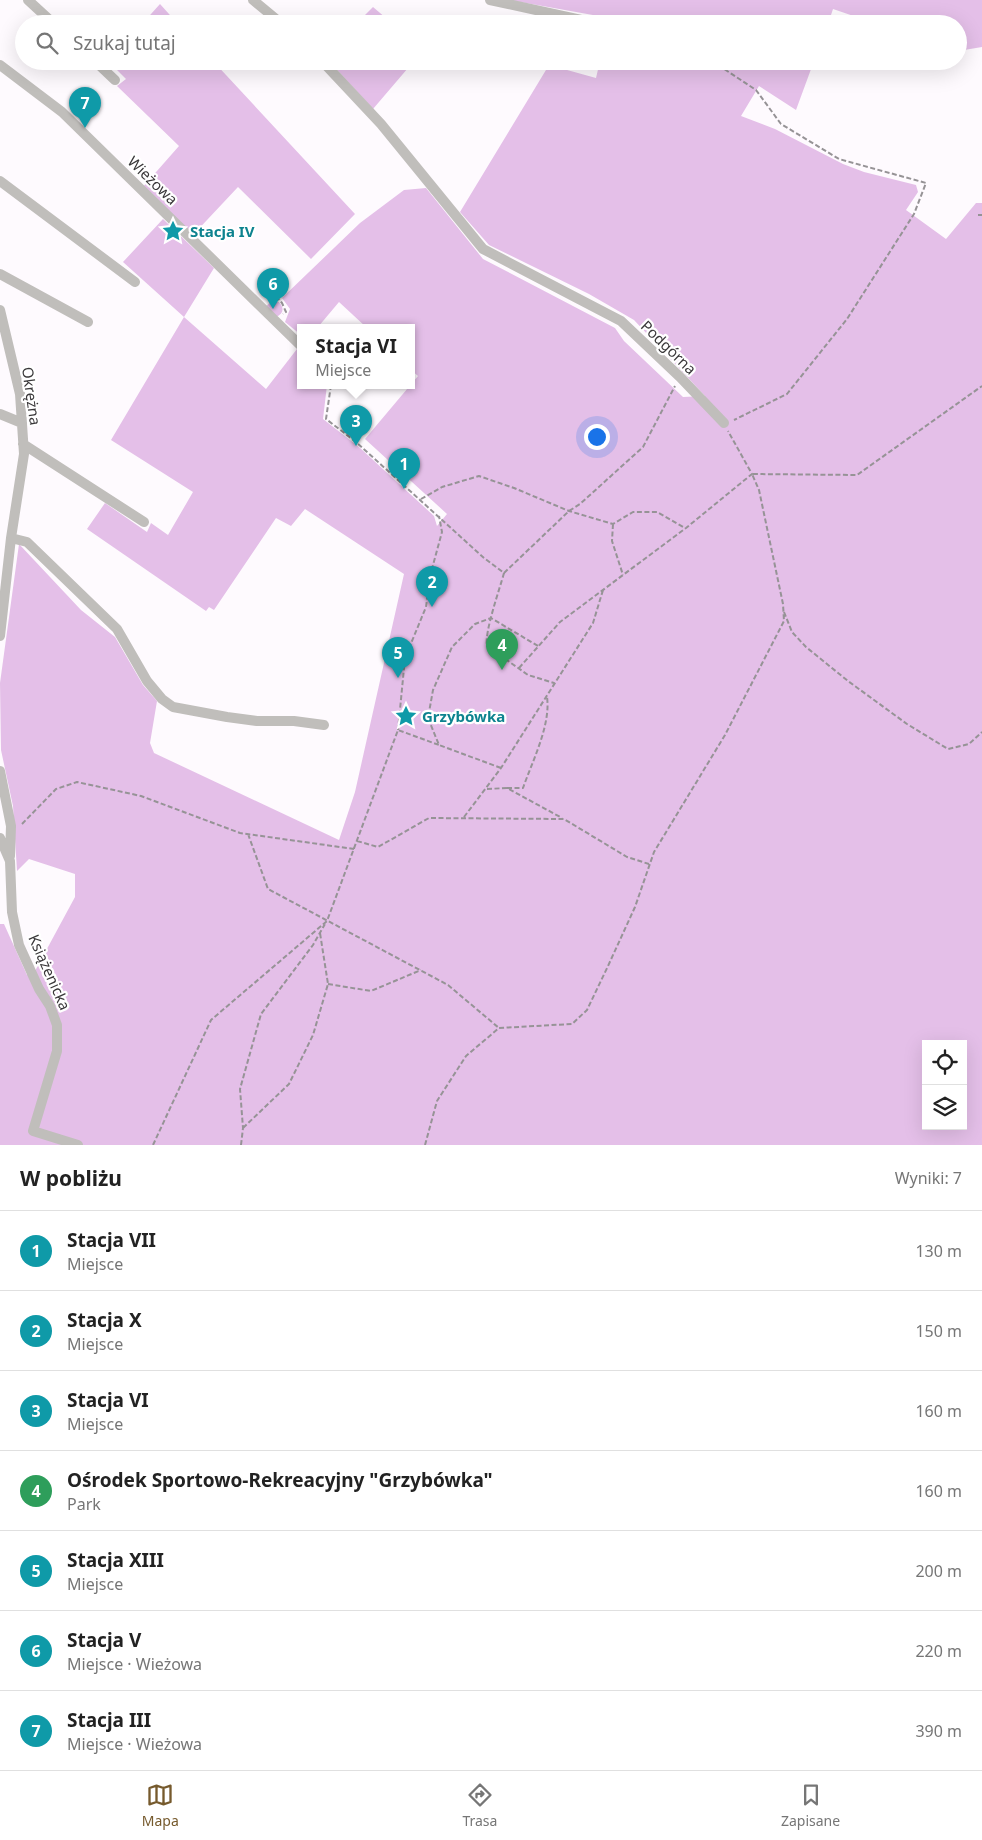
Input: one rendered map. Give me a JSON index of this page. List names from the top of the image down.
{
  "streets": {
    "street": [
      "Wieżowa",
      "Podgórna",
      "Okrężna",
      "Książenicka"
    ]
  },
  "places": {
    "place": ["Stacja IV", "Grzybówka"]
  },
  "page": {
    "search": "Szukaj tutaj",
    "pins": [
      "7",
      "6",
      "3",
      "1",
      "2",
      "4",
      "5"
    ],
    "popup": ["Stacja VI", "Miejsce"],
    "heading": ["W pobliżu", "Wyniki: 7"],
    "list": [
      {
        "mark": "1",
        "name": "Stacja VII",
        "note": "Miejsce",
        "value": "130 m"
      },
      {
        "mark": "2",
        "name": "Stacja X",
        "note": "Miejsce",
        "value": "150 m"
      },
      {
        "mark": "3",
        "name": "Stacja VI",
        "note": "Miejsce",
        "value": "160 m"
      },
      {
        "mark": "4",
        "name": "Ośrodek Sportowo-Rekreacyjny \"Grzybówka\"",
        "note": "Park",
        "value": "160 m"
      },
      {
        "mark": "5",
        "name": "Stacja XIII",
        "note": "Miejsce",
        "value": "200 m"
      },
      {
        "mark": "6",
        "name": "Stacja V",
        "note": "Miejsce · Wieżowa",
        "value": "220 m"
      },
      {
        "mark": "7",
        "name": "Stacja III",
        "note": "Miejsce · Wieżowa",
        "value": "390 m"
      }
    ],
    "nav": ["Mapa", "Trasa", "Zapisane"]
  }
}
